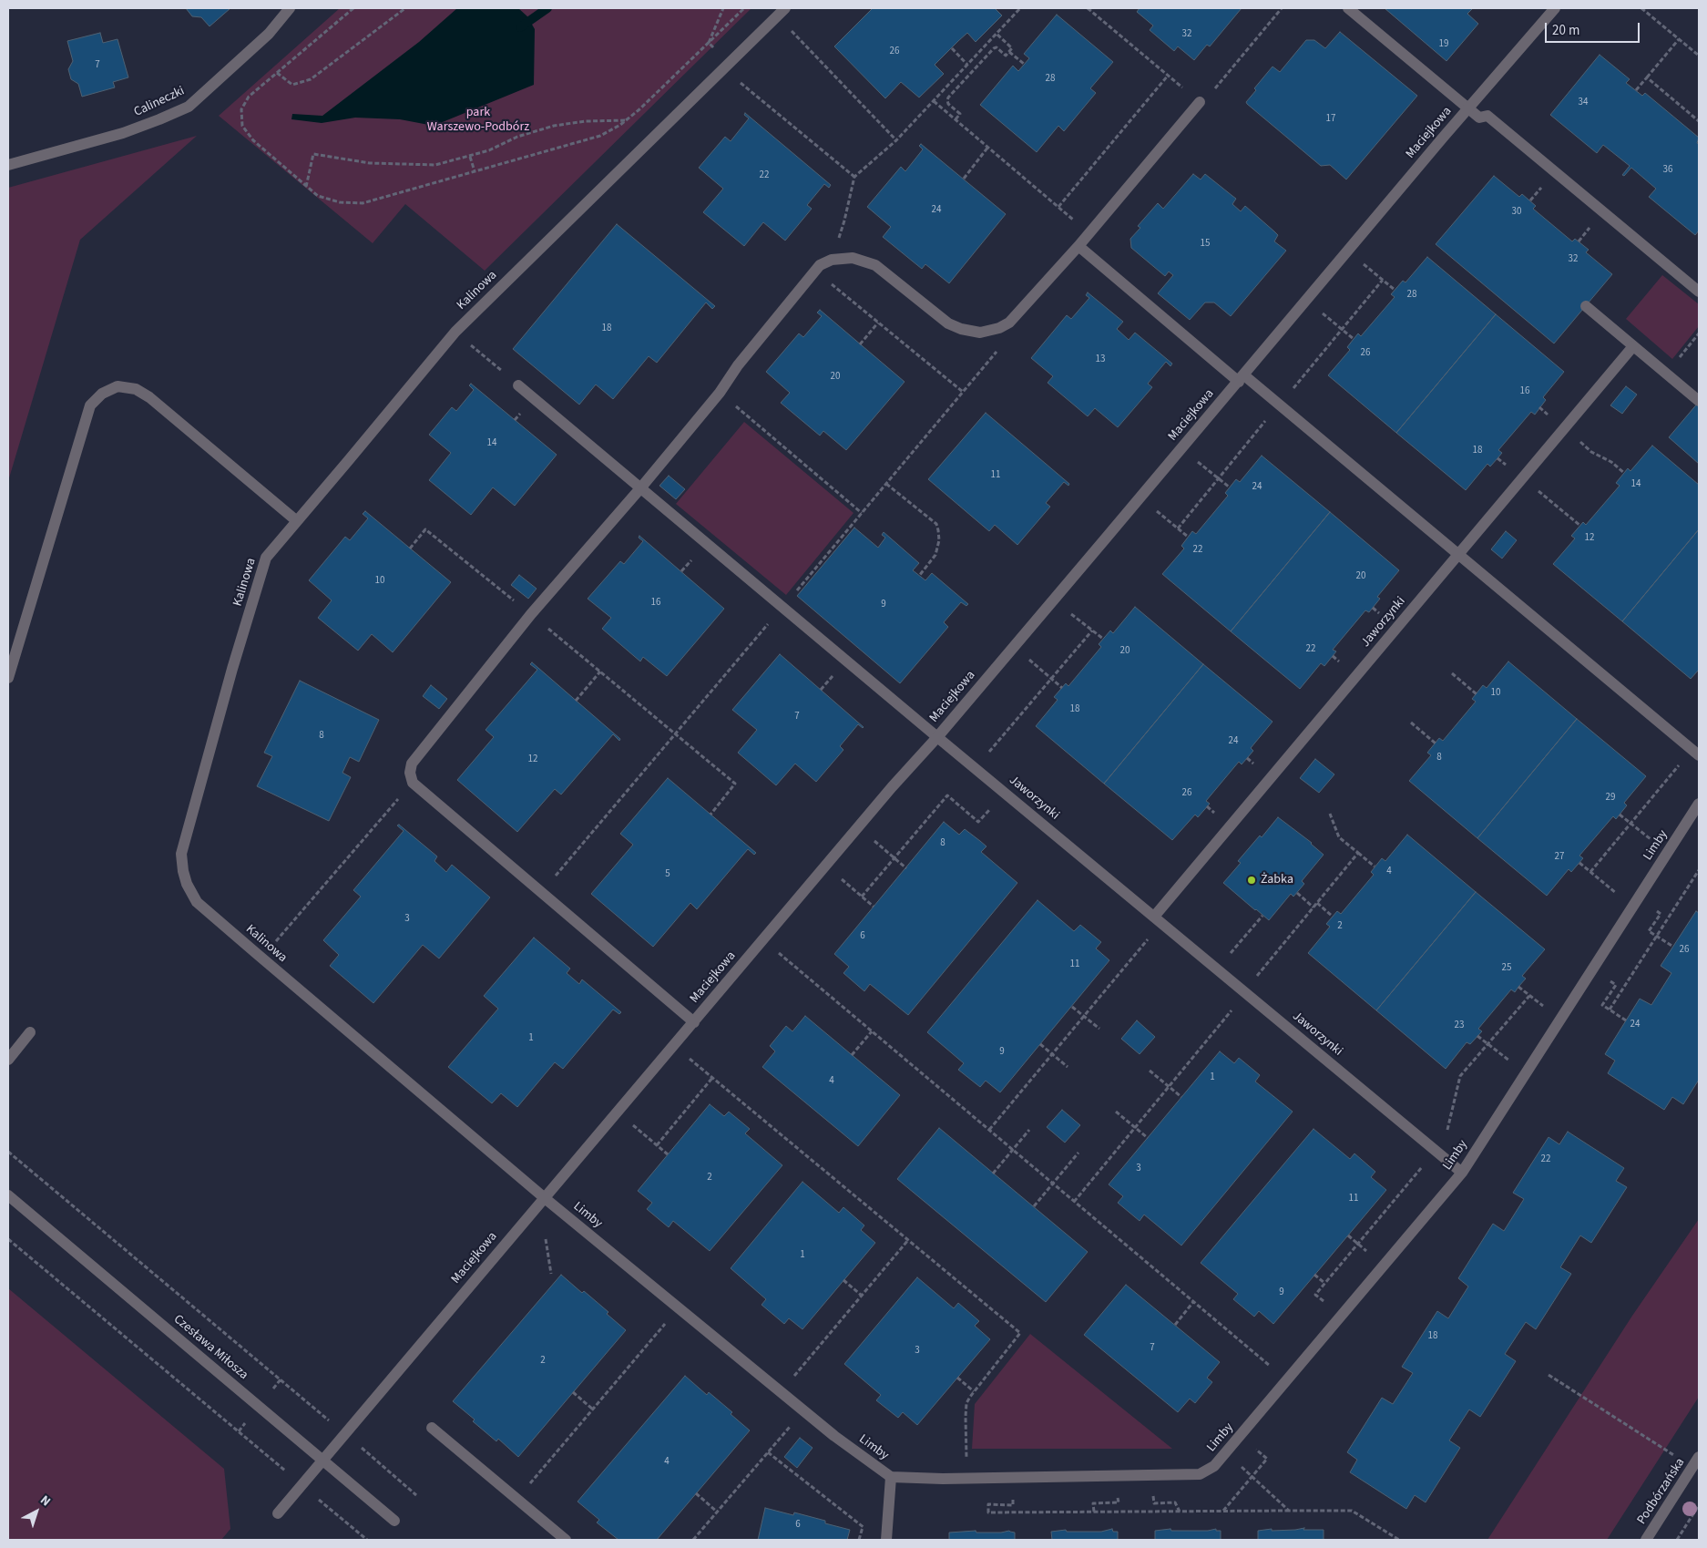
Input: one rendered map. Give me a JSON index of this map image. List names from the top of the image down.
{
  "streets": {
    "street": [
      "Calineczki",
      "Maciejkowa",
      "Kalinowa",
      "Jaworzynki",
      "Limby",
      "Czesława Miłosza",
      "Podbórzańska"
    ]
  },
  "crossings": [
    ["Maciejkowa", "Kalinowa"],
    ["Maciejkowa", "Jaworzynki"],
    ["Maciejkowa", "Limby"],
    ["Maciejkowa", "Czesława Miłosza"],
    ["Kalinowa", "Limby"],
    ["Jaworzynki", "Limby"]
  ],
  "parks": ["park Warszewo-Podbórz"],
  "places": ["Żabka"],
  "house_numbers": [
    "32",
    "19",
    "26",
    "7",
    "28",
    "34",
    "17",
    "36",
    "22",
    "24",
    "30",
    "15",
    "32",
    "28",
    "18",
    "26",
    "13",
    "20",
    "16",
    "14",
    "18",
    "11",
    "14",
    "24",
    "12",
    "22",
    "20",
    "10",
    "16",
    "9",
    "22",
    "20",
    "10",
    "18",
    "7",
    "8",
    "24",
    "8",
    "12",
    "26",
    "29",
    "8",
    "27",
    "4",
    "5",
    "3",
    "2",
    "6",
    "26",
    "11",
    "25",
    "24",
    "23",
    "1",
    "9",
    "1",
    "4",
    "22",
    "3",
    "2",
    "11",
    "1",
    "9",
    "18",
    "7",
    "3",
    "2",
    "4",
    "6"
  ],
  "scale_bar": "20 m",
  "north": "top right"
}
